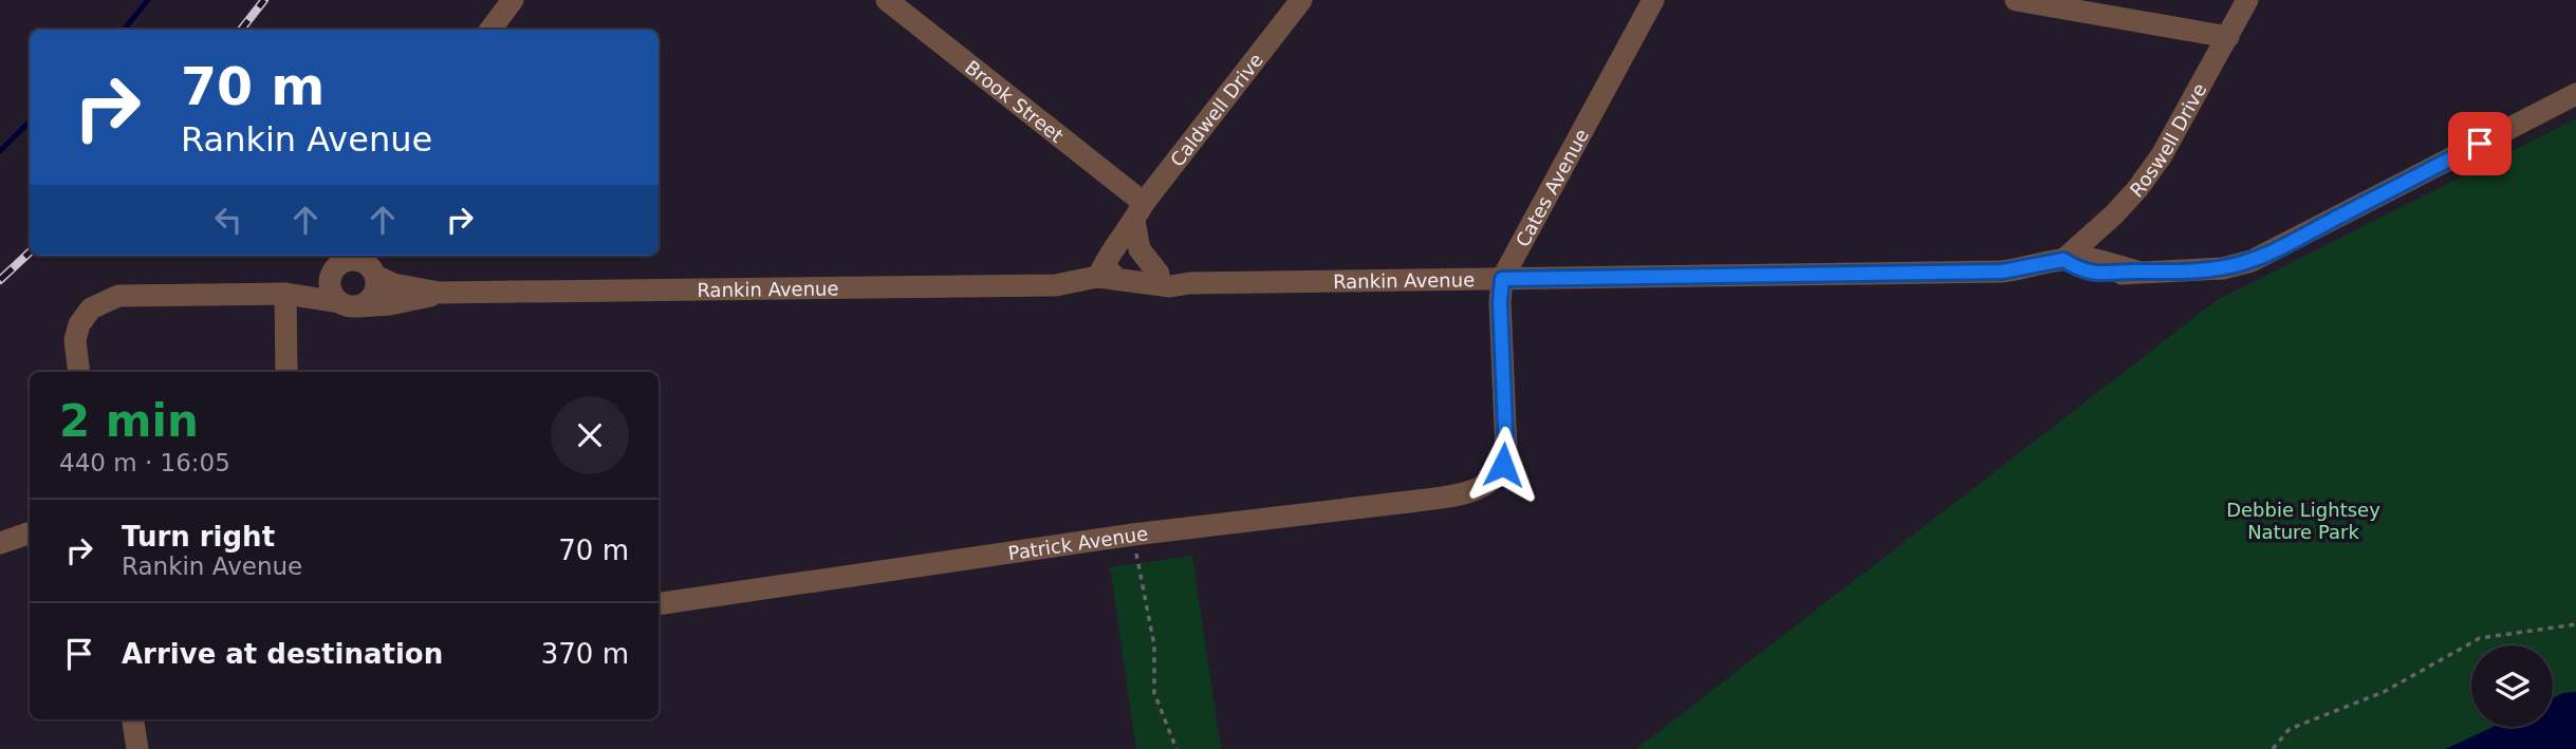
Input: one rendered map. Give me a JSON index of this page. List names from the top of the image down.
{
  "streets": {
    "street": [
      "Brook Street",
      "Caldwell Drive",
      "Roswell Drive",
      "Cates Avenue",
      "Rankin Avenue",
      "Patrick Avenue"
    ]
  },
  "crossings": [
    ["Brook Street", "Caldwell Drive"],
    ["Caldwell Drive", "Rankin Avenue"],
    ["Roswell Drive", "Rankin Avenue"],
    ["Cates Avenue", "Rankin Avenue"],
    ["Cates Avenue", "Patrick Avenue"]
  ],
  "parks": ["Debbie Lightsey Nature Park"],
  "page": {
    "turn": ["70 m", "Rankin Avenue"],
    "heading": ["2 min", "440 m · 16:05"],
    "list": [
      {
        "name": "Turn right",
        "note": "Rankin Avenue",
        "value": "70 m"
      },
      {
        "name": "Arrive at destination",
        "value": "370 m"
      }
    ]
  }
}
